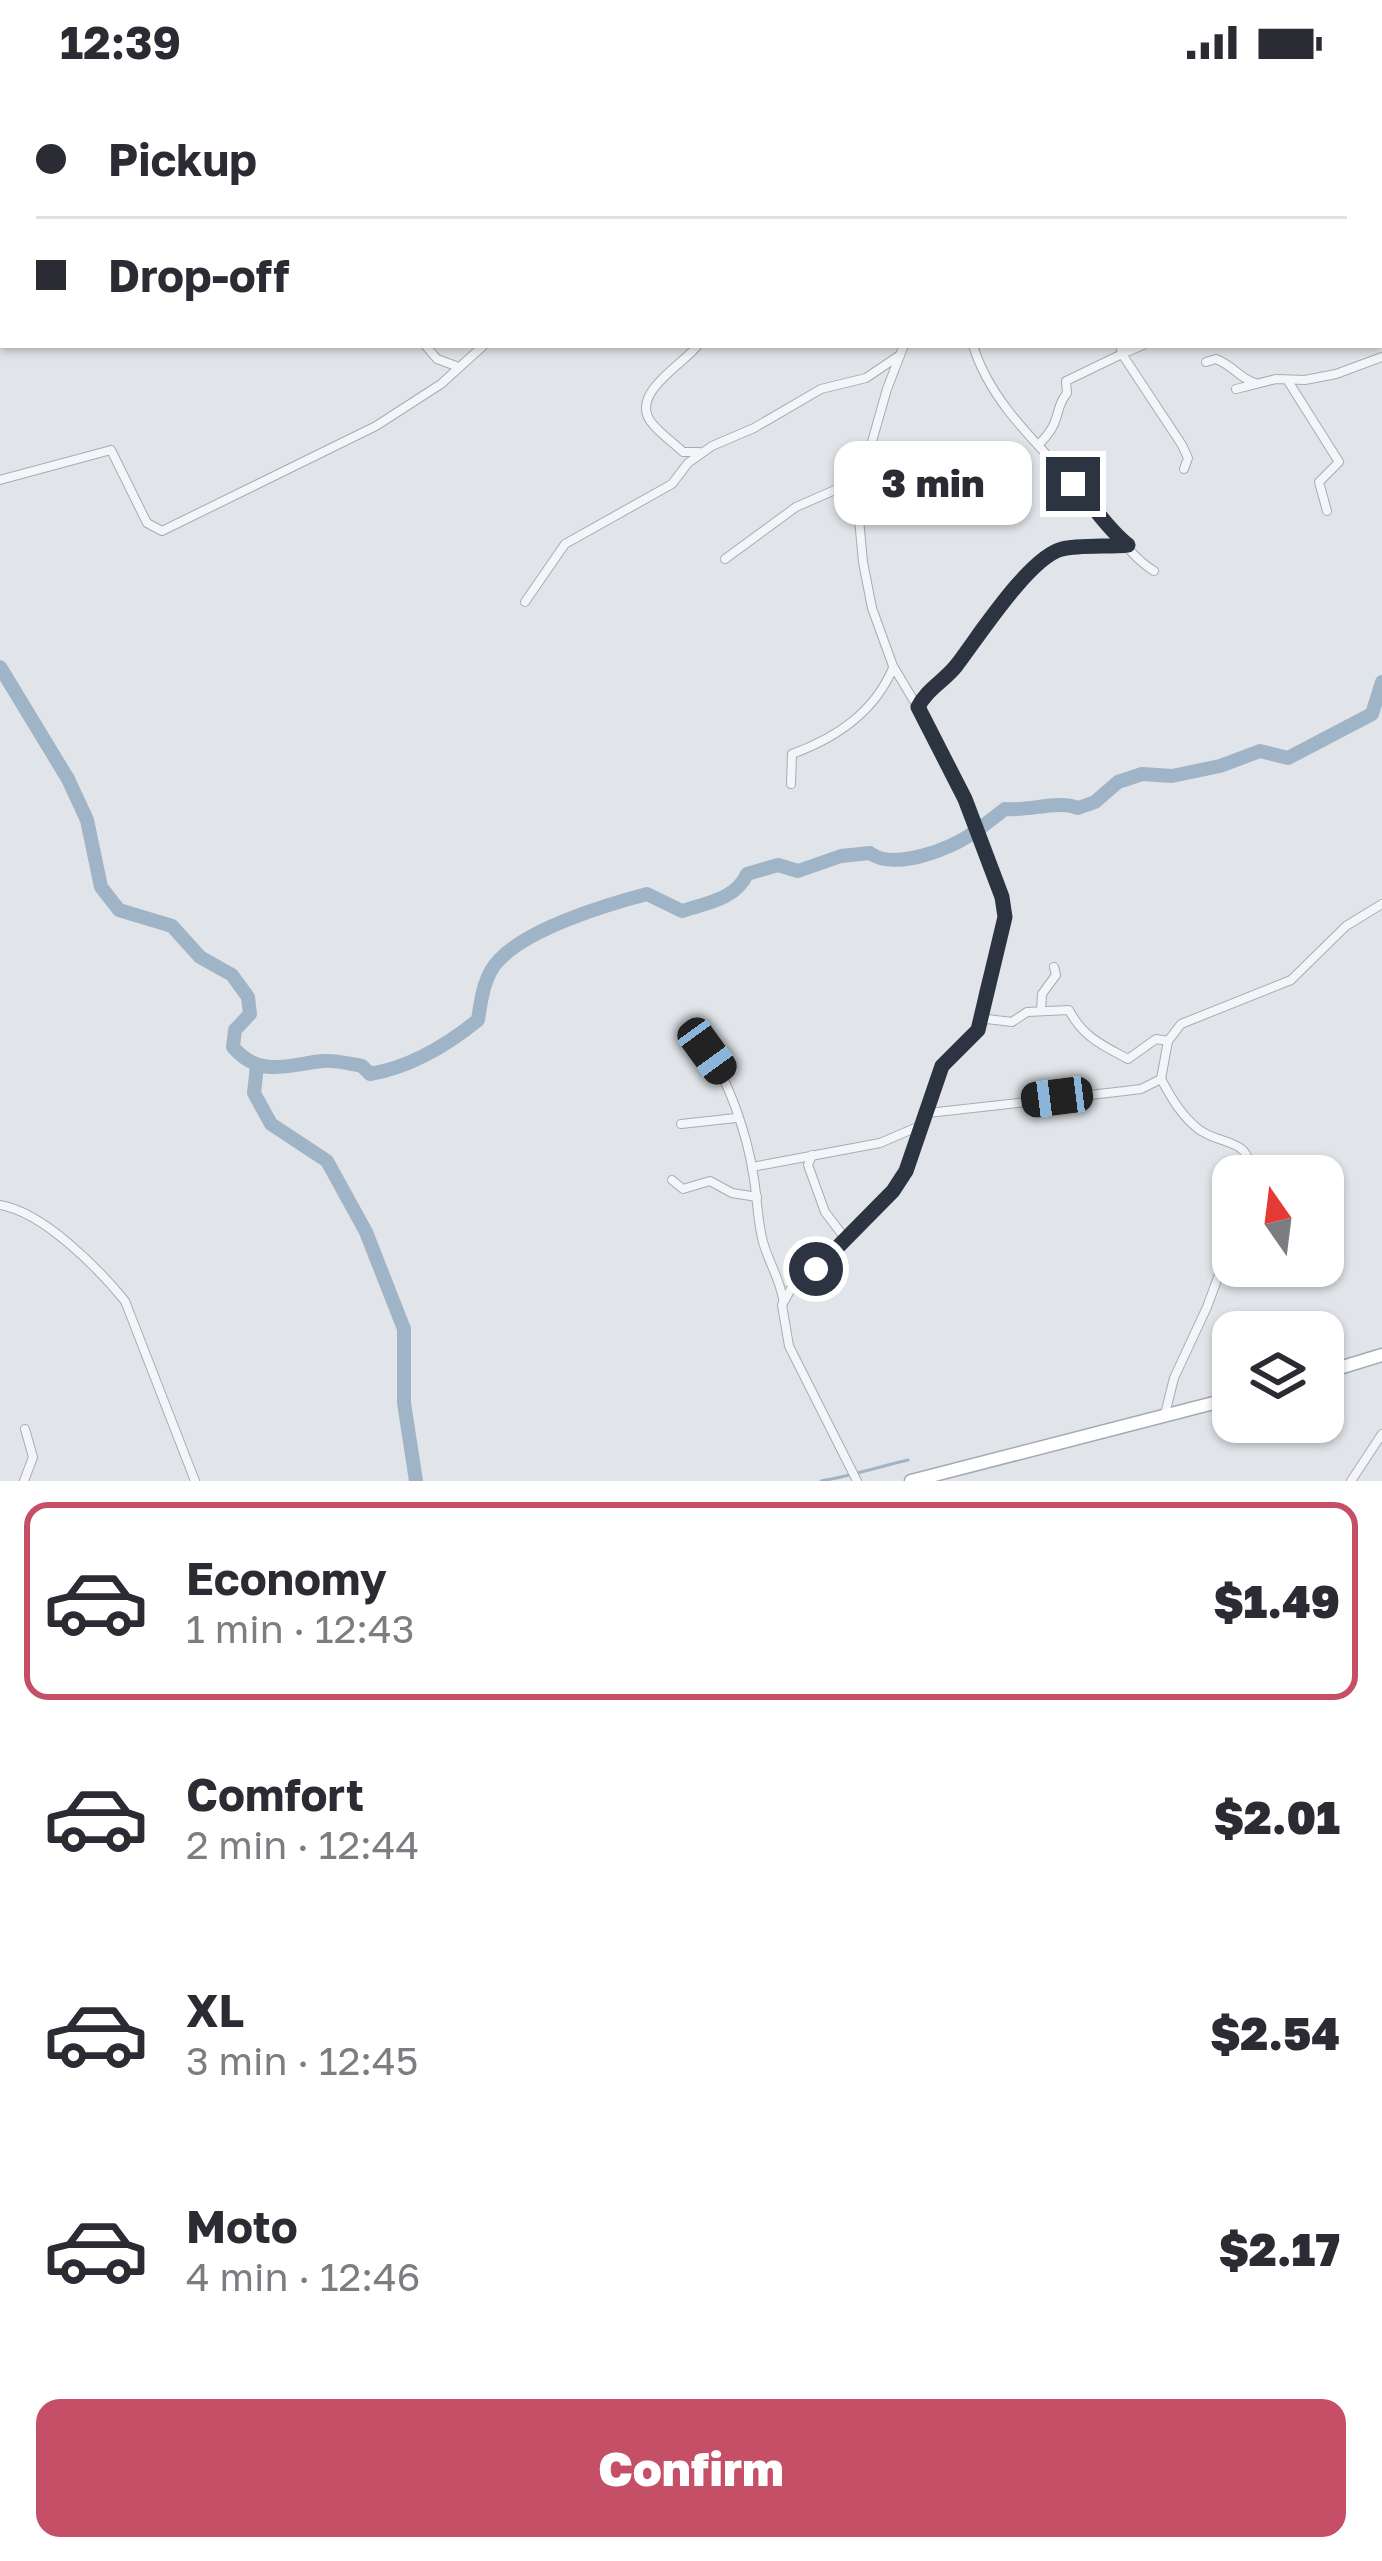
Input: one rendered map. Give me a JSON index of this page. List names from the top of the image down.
{
  "north": "top",
  "page": {
    "status": "12:39",
    "banner": ["Pickup", "Drop-off"],
    "bubble": "3 min",
    "list": [
      {
        "name": "Economy",
        "note": "1 min · 12:43",
        "value": "$1.49"
      },
      {
        "name": "Comfort",
        "note": "2 min · 12:44",
        "value": "$2.01"
      },
      {
        "name": "XL",
        "note": "3 min · 12:45",
        "value": "$2.54"
      },
      {
        "name": "Moto",
        "note": "4 min · 12:46",
        "value": "$2.17"
      }
    ],
    "buttons": "Confirm"
  }
}
